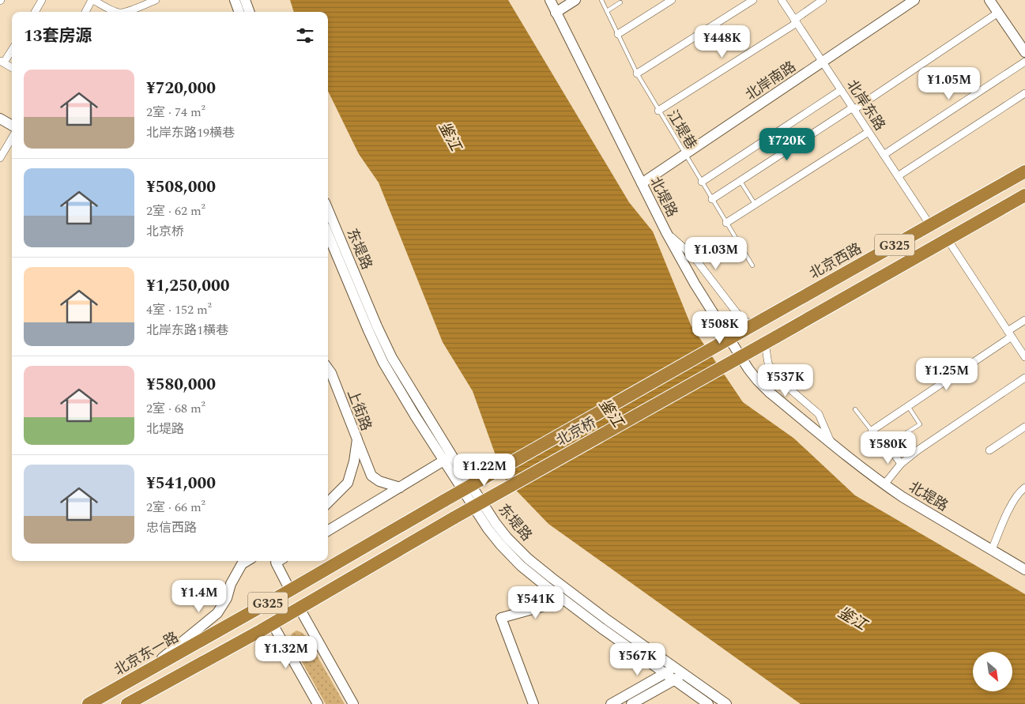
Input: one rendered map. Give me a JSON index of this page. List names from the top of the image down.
{
  "streets": {
    "highway": [
      "G325",
      "北京西路",
      "北京桥",
      "北京东一路"
    ],
    "main road": [
      "北岸南路",
      "北堤路",
      "东堤路",
      "上街路"
    ],
    "street": ["北岸东路"],
    "lane": ["江堤巷"]
  },
  "crossings": [
    ["北岸南路", "北岸东路"],
    ["北岸南路", "江堤巷"],
    ["北岸南路", "北堤路"],
    ["北岸东路", "北京西路"],
    ["G325", "北京桥"],
    ["北京西路", "北京桥"],
    ["北京桥", "北京东一路"]
  ],
  "water": ["鉴江"],
  "north": "bottom right",
  "page": {
    "heading": "13套房源",
    "price": [
      "¥448K",
      "¥1.05M",
      "¥720K",
      "¥1.03M",
      "¥508K",
      "¥1.25M",
      "¥537K",
      "¥580K",
      "¥1.22M",
      "¥1.4M",
      "¥541K",
      "¥1.32M",
      "¥567K"
    ],
    "list": [
      {
        "name": "¥720,000",
        "note": "2室 · 74 m² · 北岸东路19横巷"
      },
      {
        "name": "¥508,000",
        "note": "2室 · 62 m² · 北京桥"
      },
      {
        "name": "¥1,250,000",
        "note": "4室 · 152 m² · 北岸东路1横巷"
      },
      {
        "name": "¥580,000",
        "note": "2室 · 68 m² · 北堤路"
      },
      {
        "name": "¥541,000",
        "note": "2室 · 66 m² · 忠信西路"
      }
    ]
  }
}
